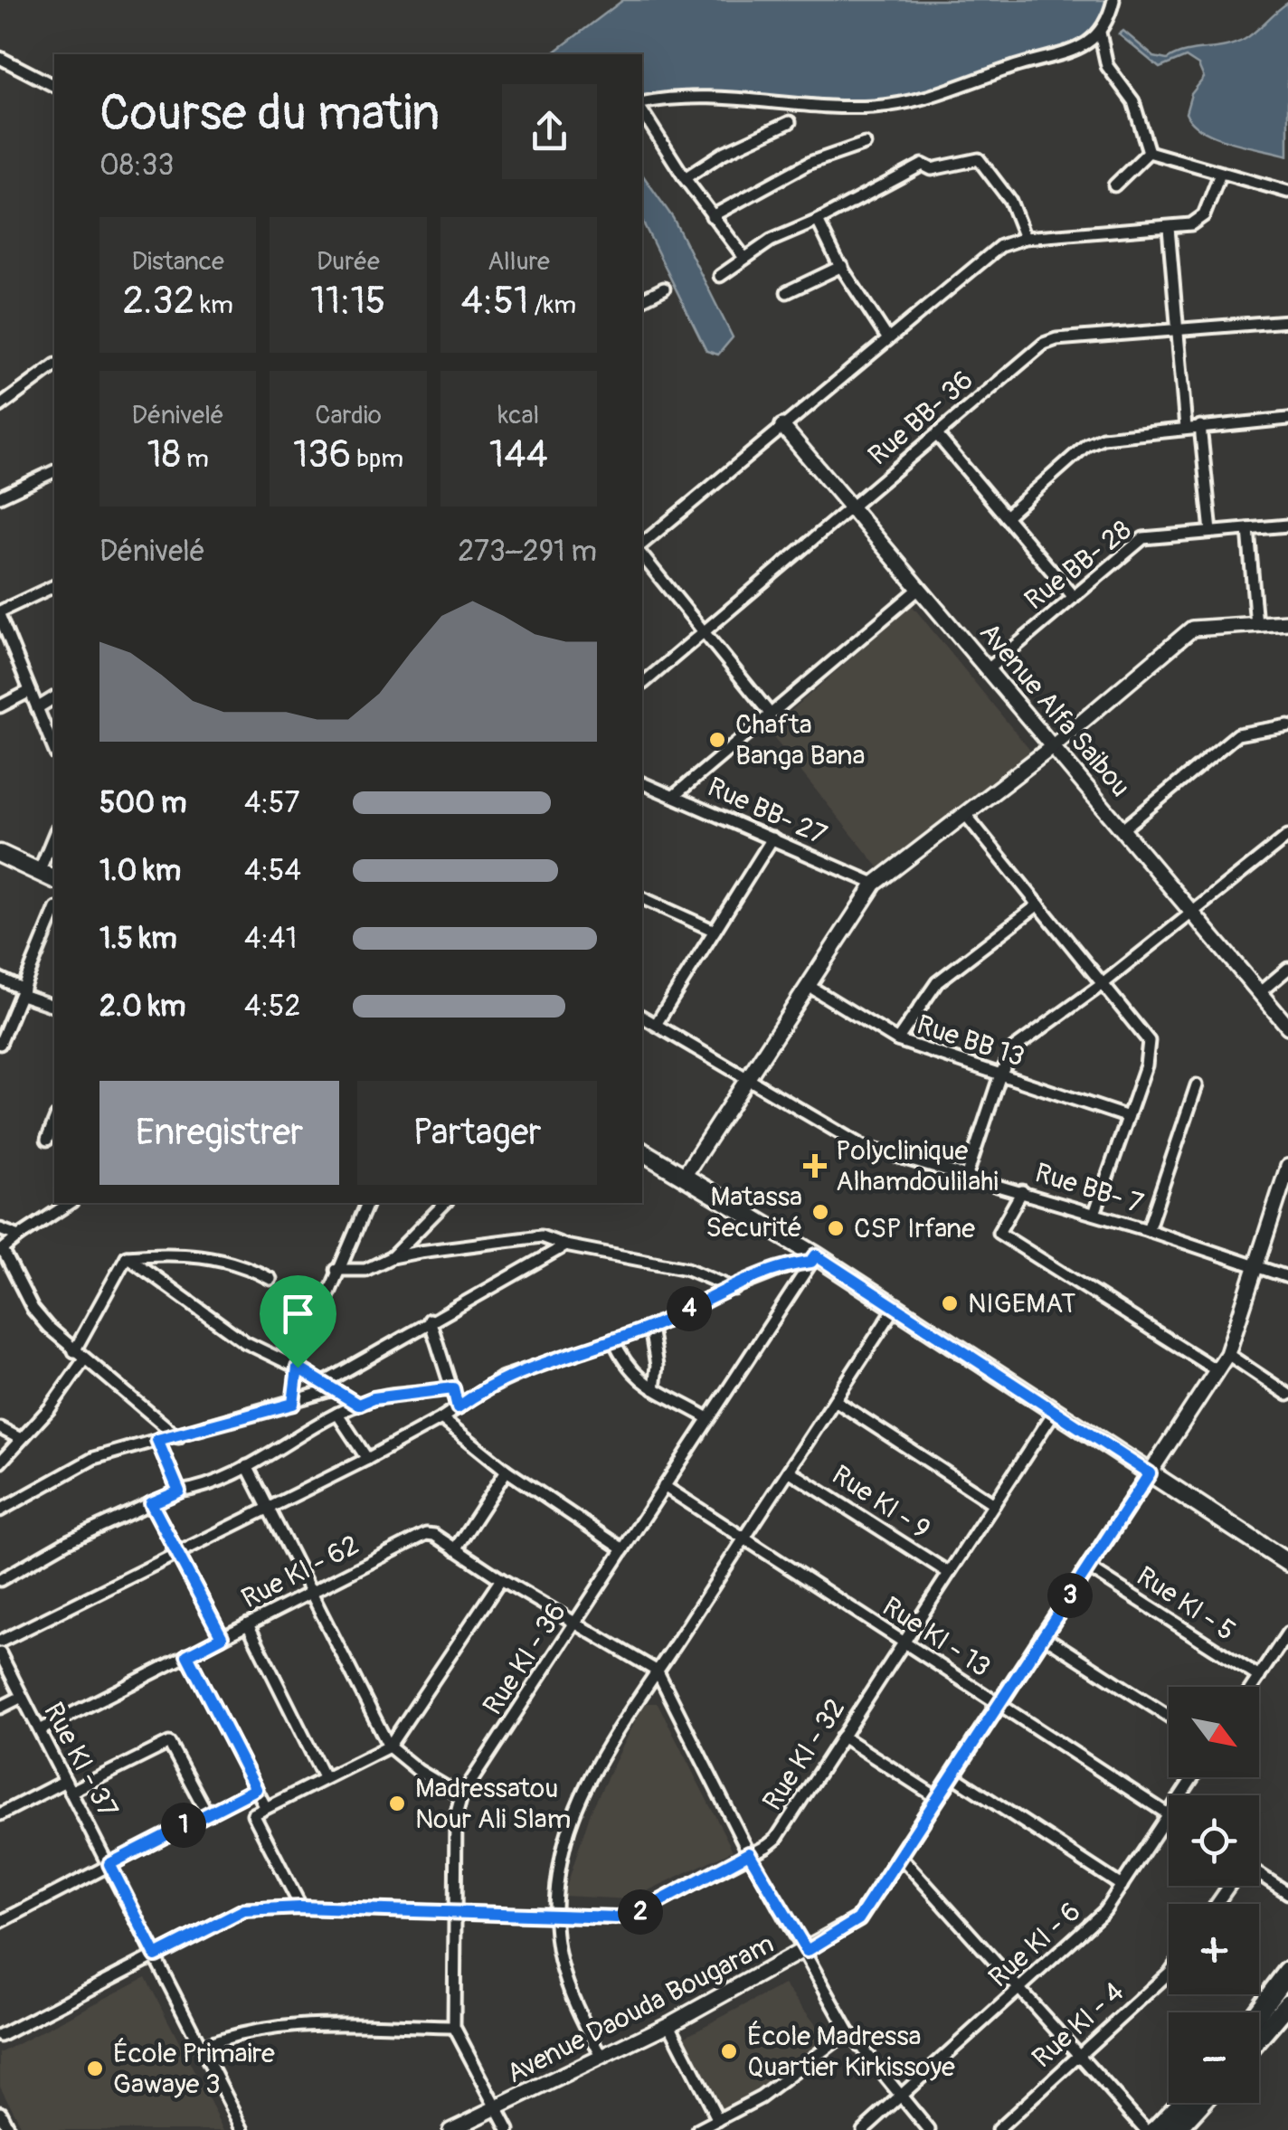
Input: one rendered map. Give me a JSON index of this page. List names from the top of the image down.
{
  "streets": {
    "street": [
      "Rue BB- 36",
      "Rue BB- 28",
      "Avenue Alfa Saibou",
      "Rue BB- 27",
      "Rue BB 13",
      "Rue BB- 7",
      "Rue KI - 9",
      "Rue KI - 62",
      "Rue KI - 5",
      "Rue KI - 13",
      "Rue KI - 36",
      "Rue KI - 32",
      "Rue KI - 37",
      "Rue KI - 6",
      "Avenue Daouda Bougaram",
      "Rue KI - 4"
    ]
  },
  "crossings": [
    ["Rue BB- 36", "Avenue Alfa Saibou"],
    ["Rue BB- 28", "Avenue Alfa Saibou"],
    ["Rue KI - 9", "Rue KI - 32"],
    ["Rue KI - 62", "Rue KI - 36"],
    ["Rue KI - 62", "Rue KI - 37"],
    ["Rue KI - 5", "Avenue Daouda Bougaram"],
    ["Rue KI - 13", "Rue KI - 36"],
    ["Rue KI - 13", "Rue KI - 32"],
    ["Rue KI - 13", "Rue KI - 6"],
    ["Rue KI - 13", "Avenue Daouda Bougaram"],
    ["Rue KI - 36", "Rue KI - 32"],
    ["Rue KI - 36", "Avenue Daouda Bougaram"],
    ["Rue KI - 32", "Rue KI - 37"]
  ],
  "places": {
    "other": [
      "Chafta Banga Bana",
      "Matassa Securité",
      "CSP Irfane",
      "NIGEMAT",
      "Madressatou Nour Ali Slam",
      "École Madressa Quartier Kirkissoye",
      "École Primaire Gawaye 3"
    ],
    "health": ["Polyclinique Alhamdoulilahi"]
  },
  "north": "bottom right",
  "page": {
    "heading": ["Course du matin", "08:33"],
    "stats": [
      ["Distance", "2.32 km"],
      ["Durée", "11:15"],
      ["Allure", "4:51 /km"],
      ["Dénivelé", "18 m"],
      ["Cardio", "136 bpm"],
      ["kcal", "144"]
    ],
    "chart": ["Dénivelé", "273–291 m"],
    "list": [
      {
        "name": "500 m",
        "note": "4:57"
      },
      {
        "name": "1.0 km",
        "note": "4:54"
      },
      {
        "name": "1.5 km",
        "note": "4:41"
      },
      {
        "name": "2.0 km",
        "note": "4:52"
      }
    ],
    "buttons": ["Enregistrer", "Partager"],
    "pins": [
      "4",
      "3",
      "1",
      "2"
    ],
    "map_buttons": ["+", "−"]
  }
}
